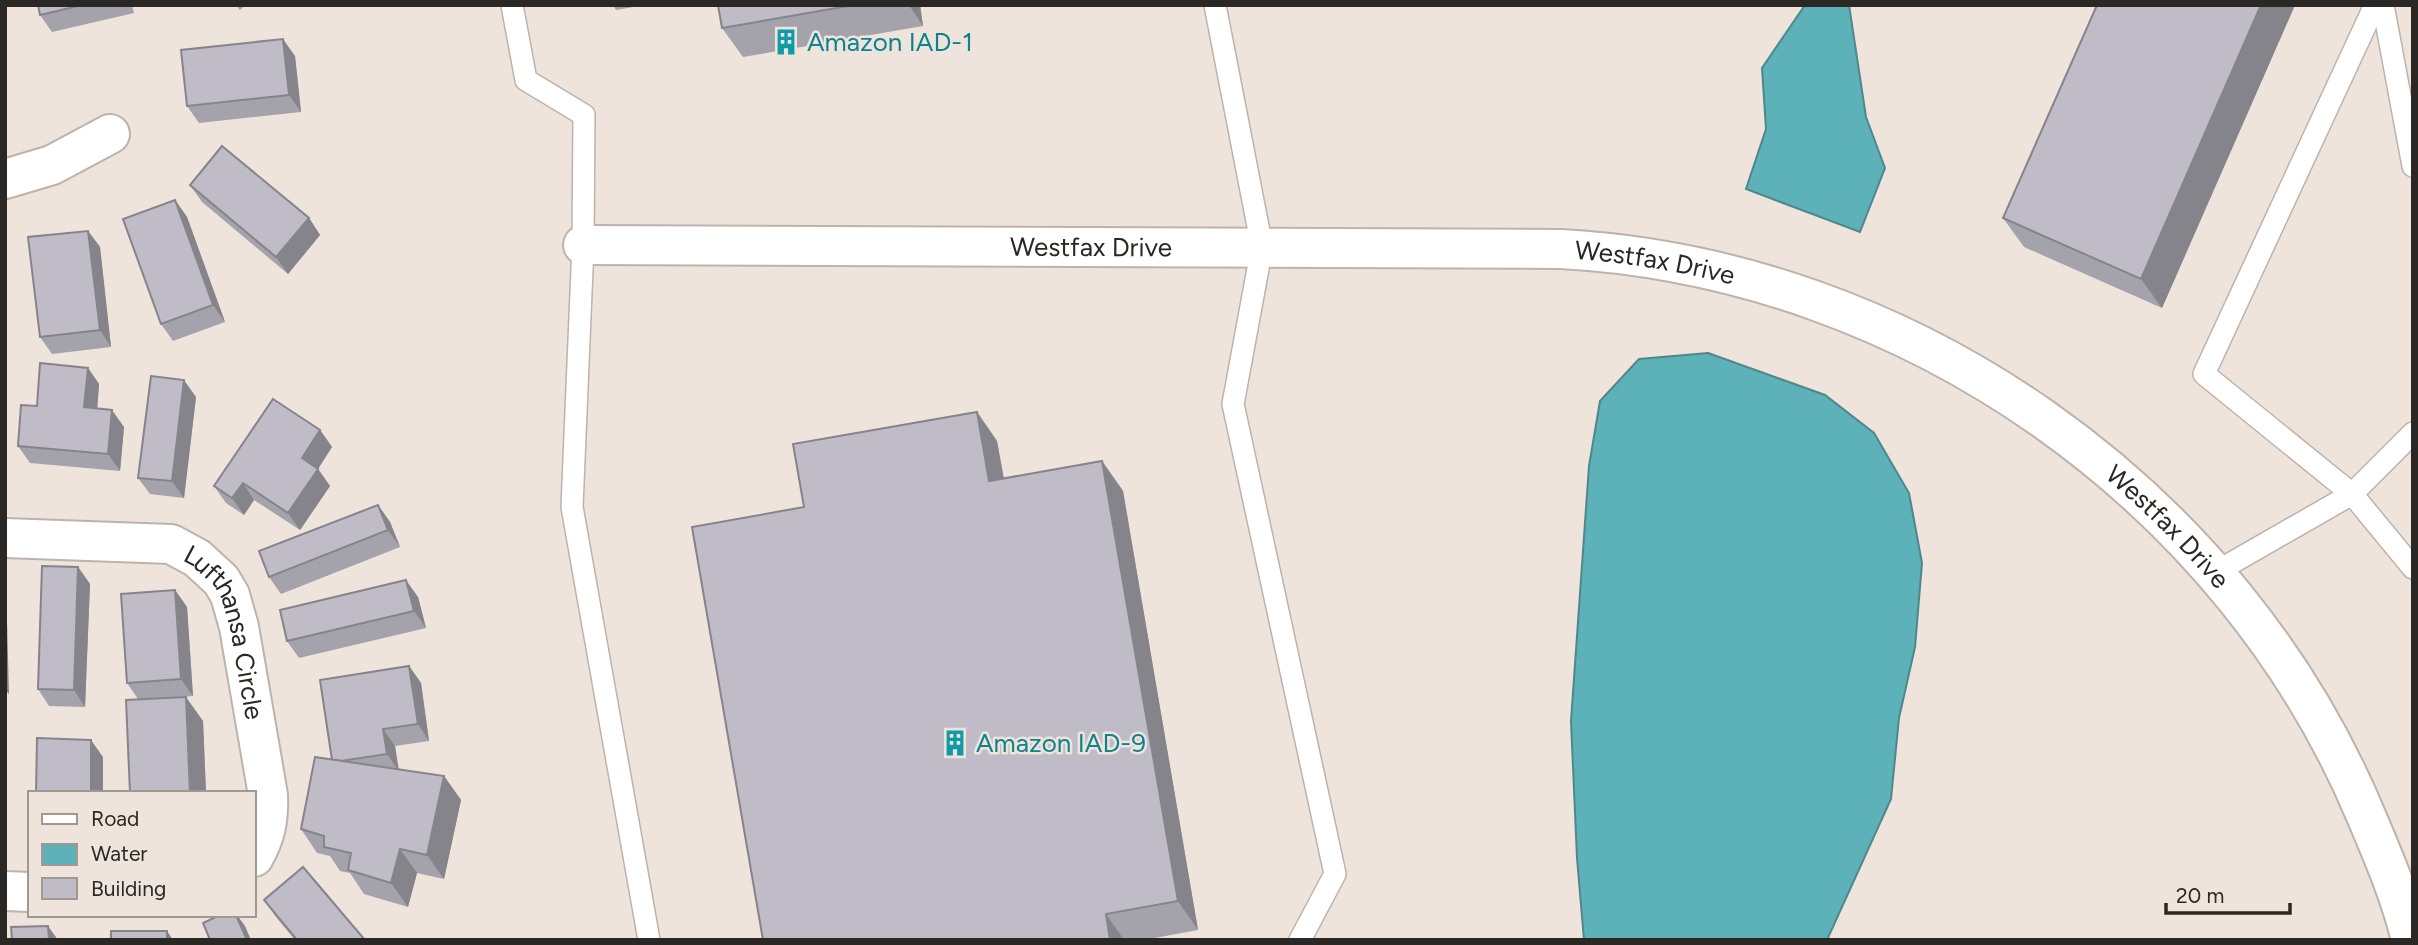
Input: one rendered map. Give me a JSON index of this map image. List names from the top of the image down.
{
  "streets": {
    "street": ["Westfax Drive", "Lufthansa Circle"]
  },
  "places": {
    "building": ["Amazon IAD-1", "Amazon IAD-9"]
  },
  "legend": ["Road", "Water", "Building"],
  "scale_bar": "20 m"
}
